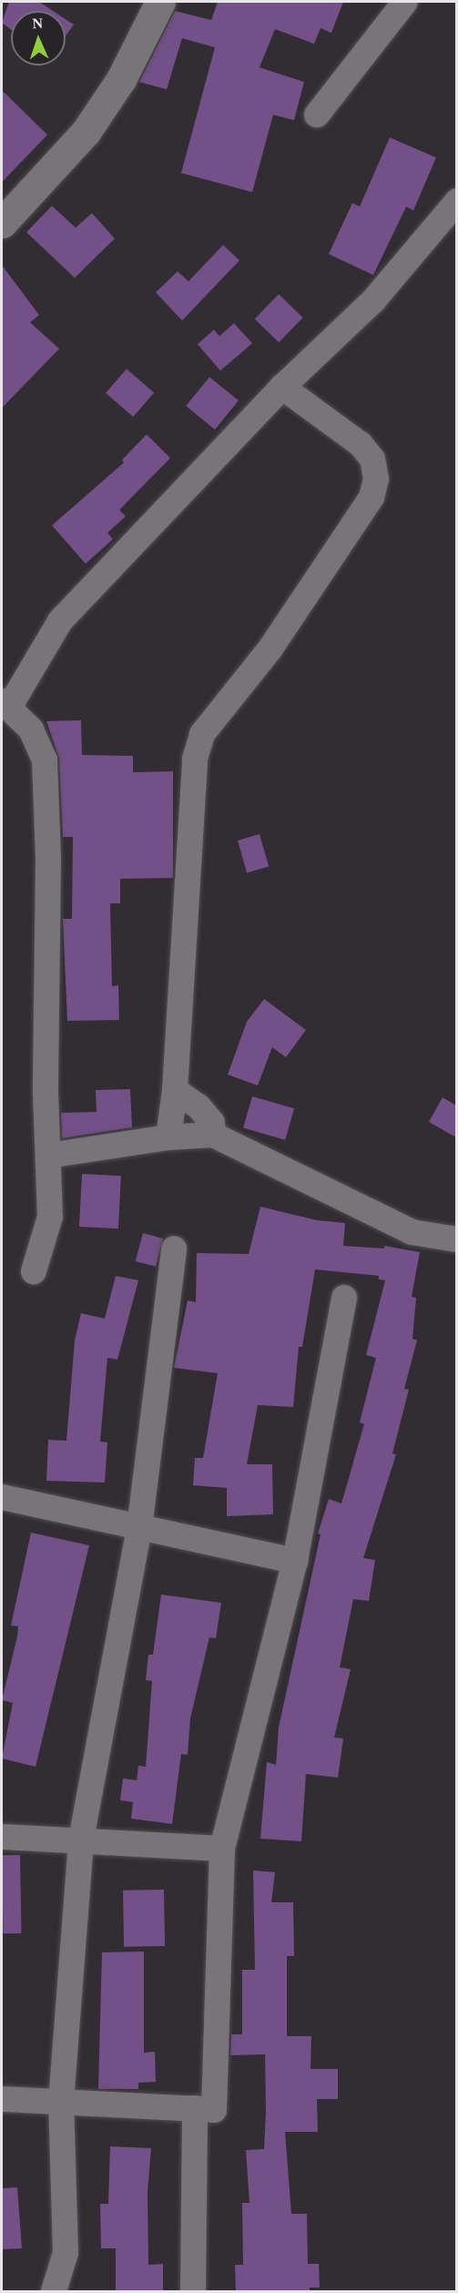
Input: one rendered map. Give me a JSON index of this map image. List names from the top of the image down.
{
  "north": "top"
}
